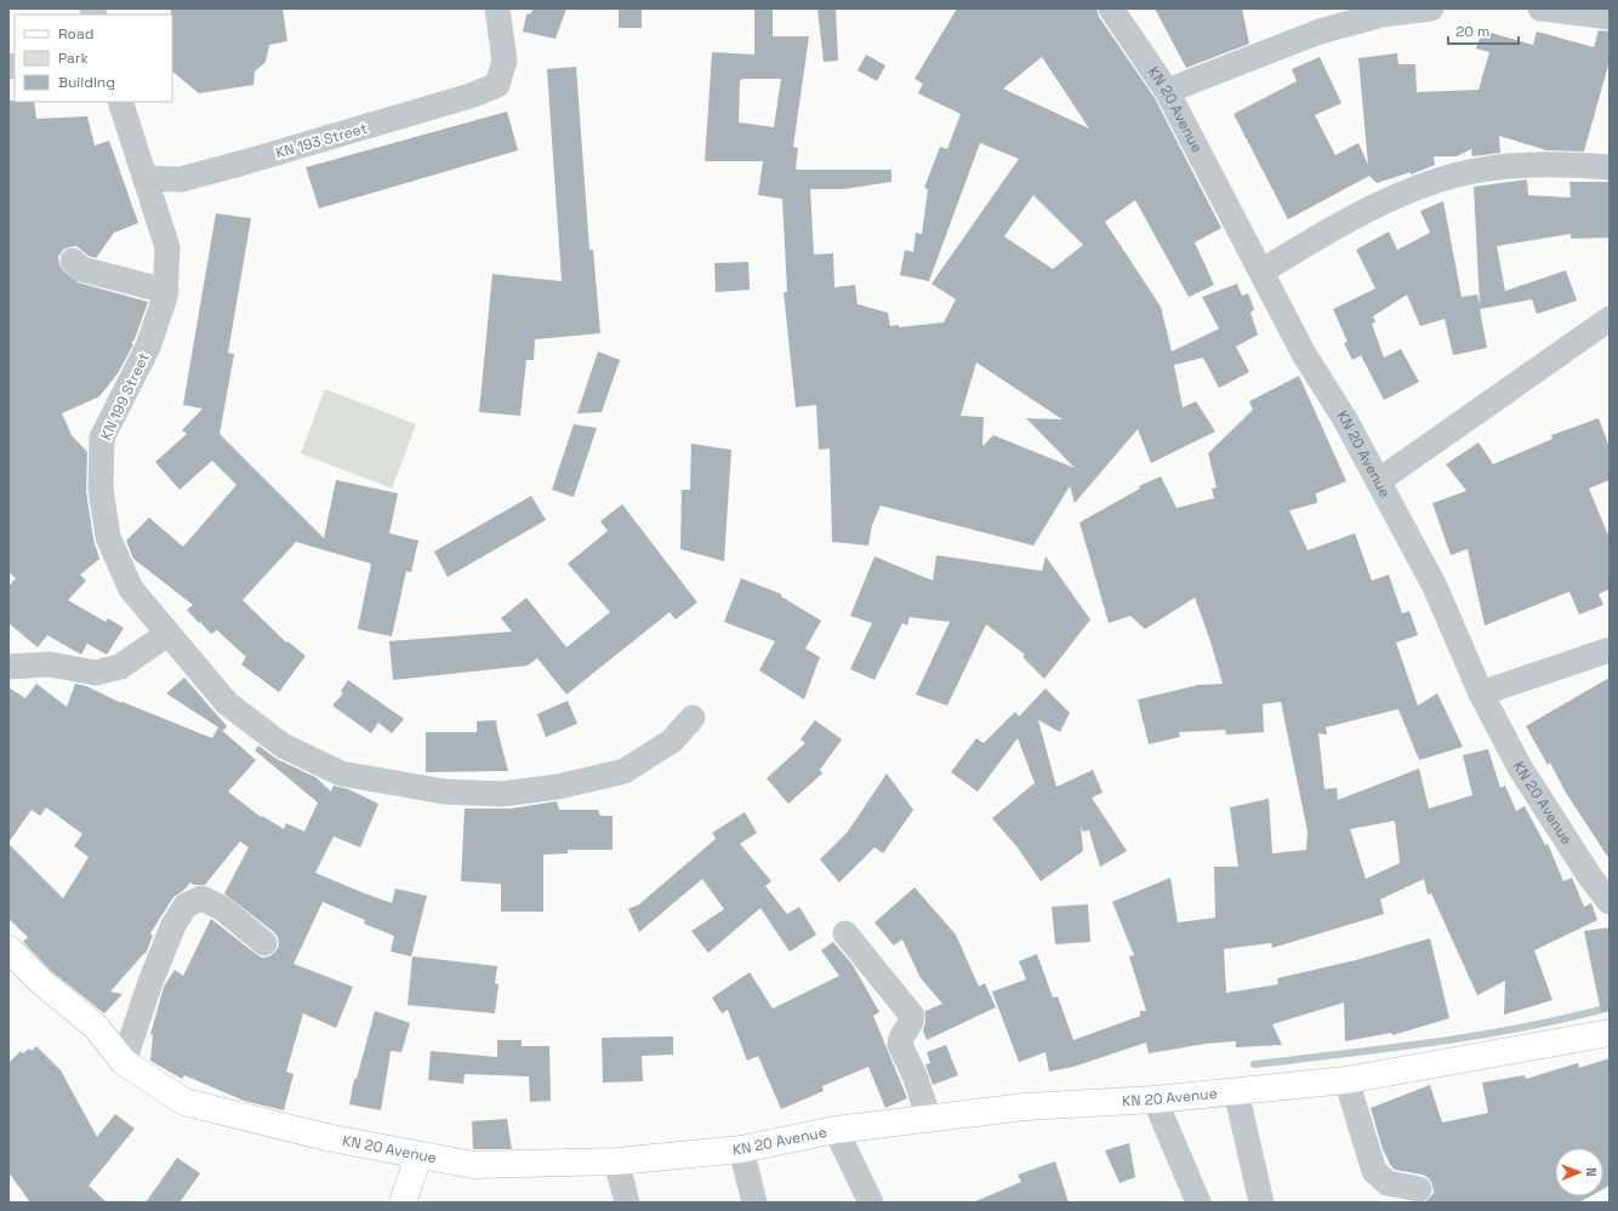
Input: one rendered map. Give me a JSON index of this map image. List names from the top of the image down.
{
  "streets": {
    "main road": ["KN 20 Avenue"],
    "street": ["KN 193 Street", "KN 199 Street"]
  },
  "crossings": [
    ["KN 193 Street", "KN 199 Street"]
  ],
  "legend": ["Road", "Park", "Building"],
  "scale_bar": "20 m",
  "north": "right"
}
